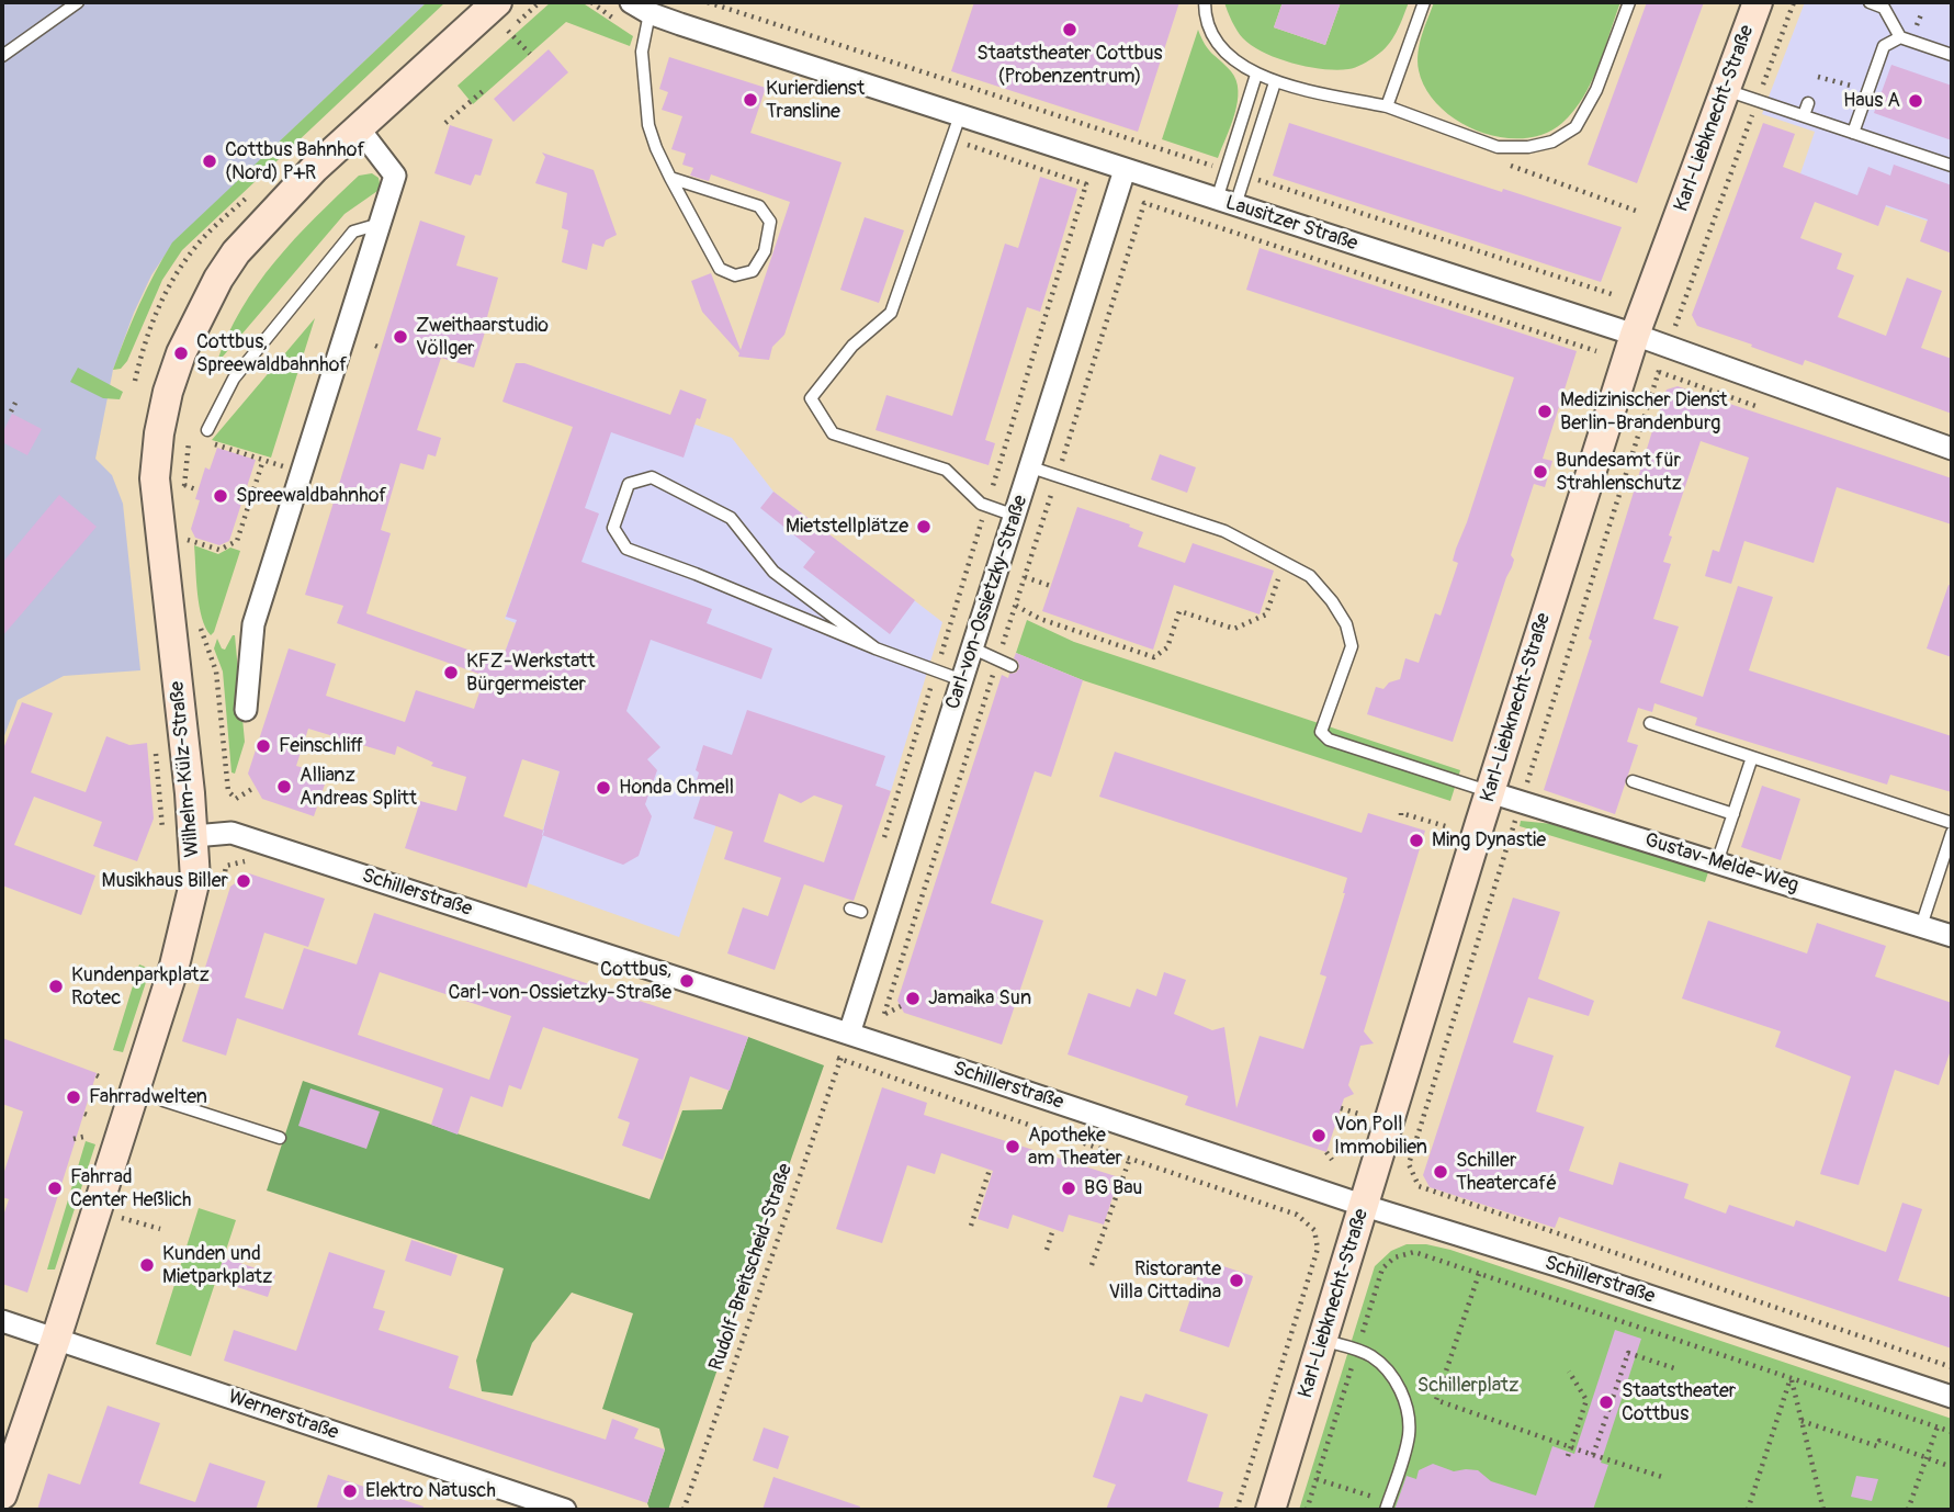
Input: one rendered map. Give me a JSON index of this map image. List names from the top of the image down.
{
  "streets": {
    "main road": ["Karl-Liebknecht-Straße", "Wilhelm-Külz-Straße"],
    "street": [
      "Lausitzer Straße",
      "Carl-von-Ossietzky-Straße",
      "Gustav-Melde-Weg",
      "Schillerstraße",
      "Wernerstraße"
    ],
    "path": ["Rudolf-Breitscheid-Straße"]
  },
  "crossings": [
    ["Karl-Liebknecht-Straße", "Lausitzer Straße"],
    ["Karl-Liebknecht-Straße", "Gustav-Melde-Weg"],
    ["Karl-Liebknecht-Straße", "Schillerstraße"],
    ["Lausitzer Straße", "Carl-von-Ossietzky-Straße"],
    ["Carl-von-Ossietzky-Straße", "Schillerstraße"],
    ["Carl-von-Ossietzky-Straße", "Rudolf-Breitscheid-Straße"],
    ["Wilhelm-Külz-Straße", "Schillerstraße"],
    ["Wilhelm-Külz-Straße", "Wernerstraße"],
    ["Schillerstraße", "Rudolf-Breitscheid-Straße"]
  ],
  "parks": ["Schillerplatz"],
  "places": [
    "Staatstheater Cottbus (Probenzentrum)",
    "Kurierdienst Transline",
    "Haus A",
    "Cottbus Bahnhof (Nord) P+R",
    "Zweithaarstudio Völlger",
    "Cottbus, Spreewaldbahnhof",
    "Medizinischer Dienst Berlin-Brandenburg",
    "Bundesamt für Strahlenschutz",
    "Spreewaldbahnhof",
    "Mietstellplätze",
    "KFZ-Werkstatt Bürgermeister",
    "Feinschliff",
    "Allianz Andreas Splitt",
    "Honda Chmell",
    "Ming Dynastie",
    "Musikhaus Biller",
    "Cottbus, Carl-von-Ossietzky-Straße",
    "Kundenparkplatz Rotec",
    "Jamaika Sun",
    "Fahrradwelten",
    "Von Poll Immobilien",
    "Apotheke am Theater",
    "Schiller Theatercafé",
    "Fahrrad Center Heßlich",
    "BG Bau",
    "Kunden und Mietparkplatz",
    "Ristorante Villa Cittadina",
    "Staatstheater Cottbus",
    "Elektro Natusch"
  ]
}
